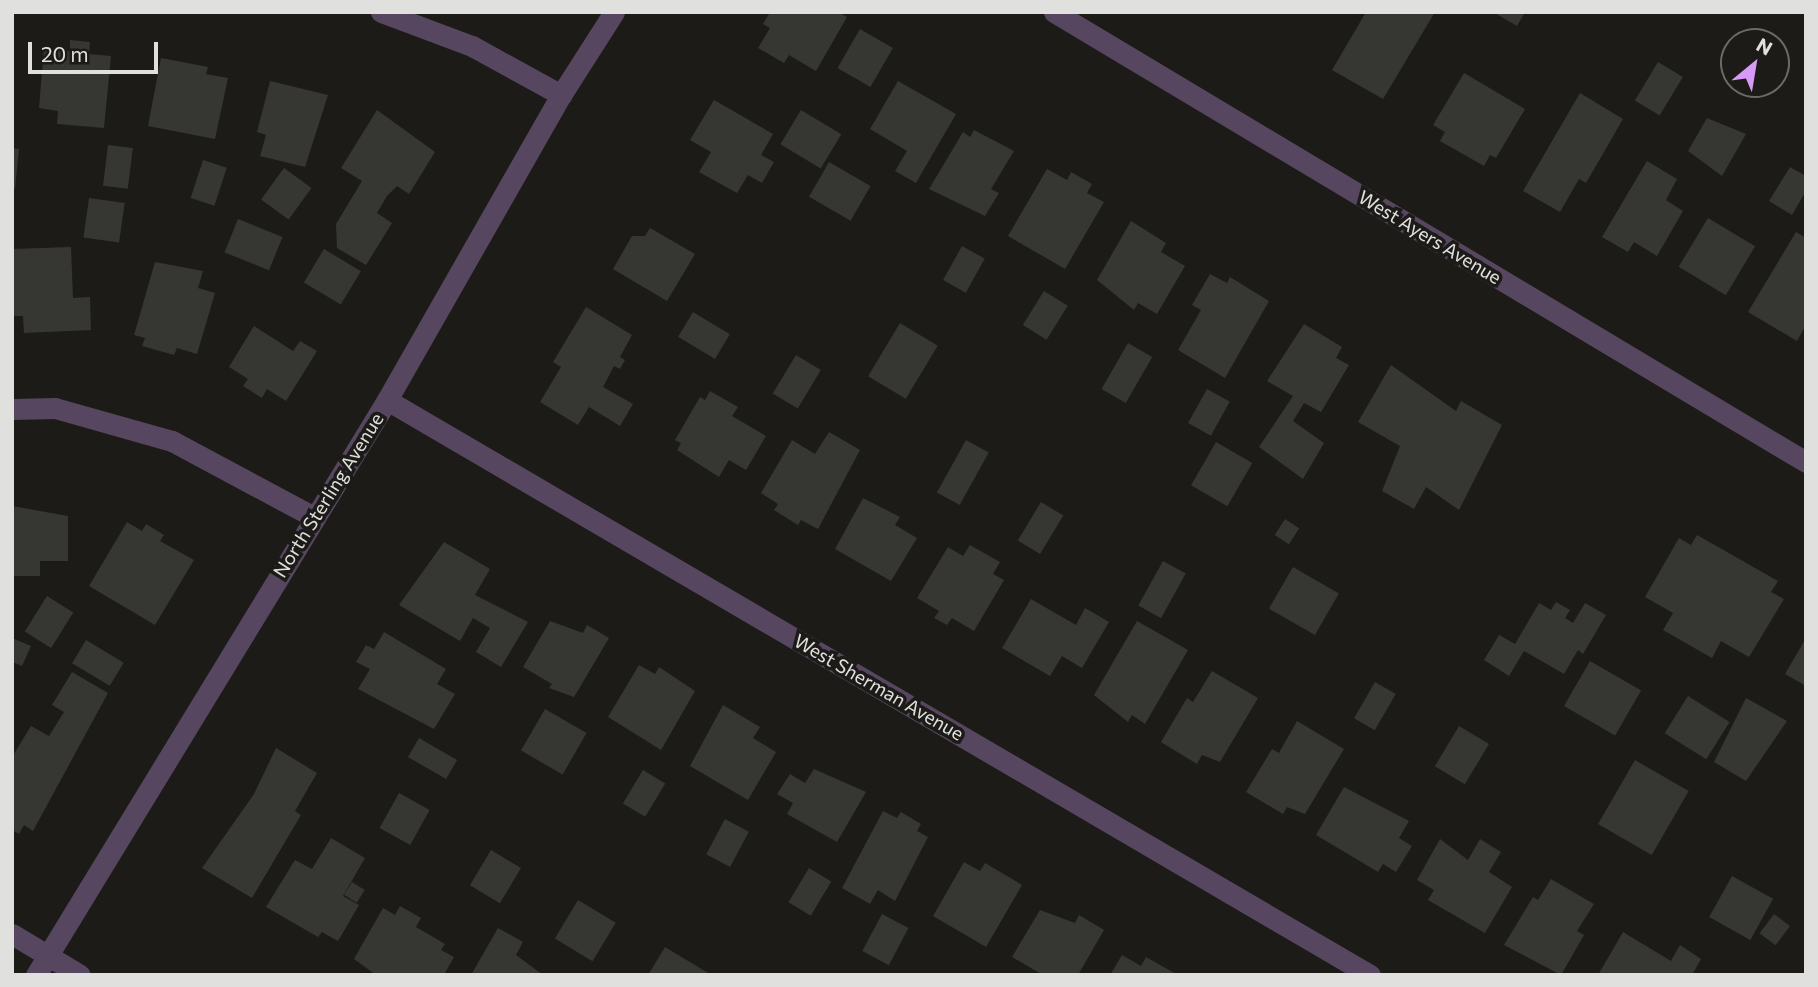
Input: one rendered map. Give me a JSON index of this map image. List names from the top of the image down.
{
  "streets": {
    "street": ["West Ayers Avenue", "North Sterling Avenue", "West Sherman Avenue"]
  },
  "crossings": [
    ["North Sterling Avenue", "West Sherman Avenue"]
  ],
  "scale_bar": "20 m",
  "north": "top right"
}
